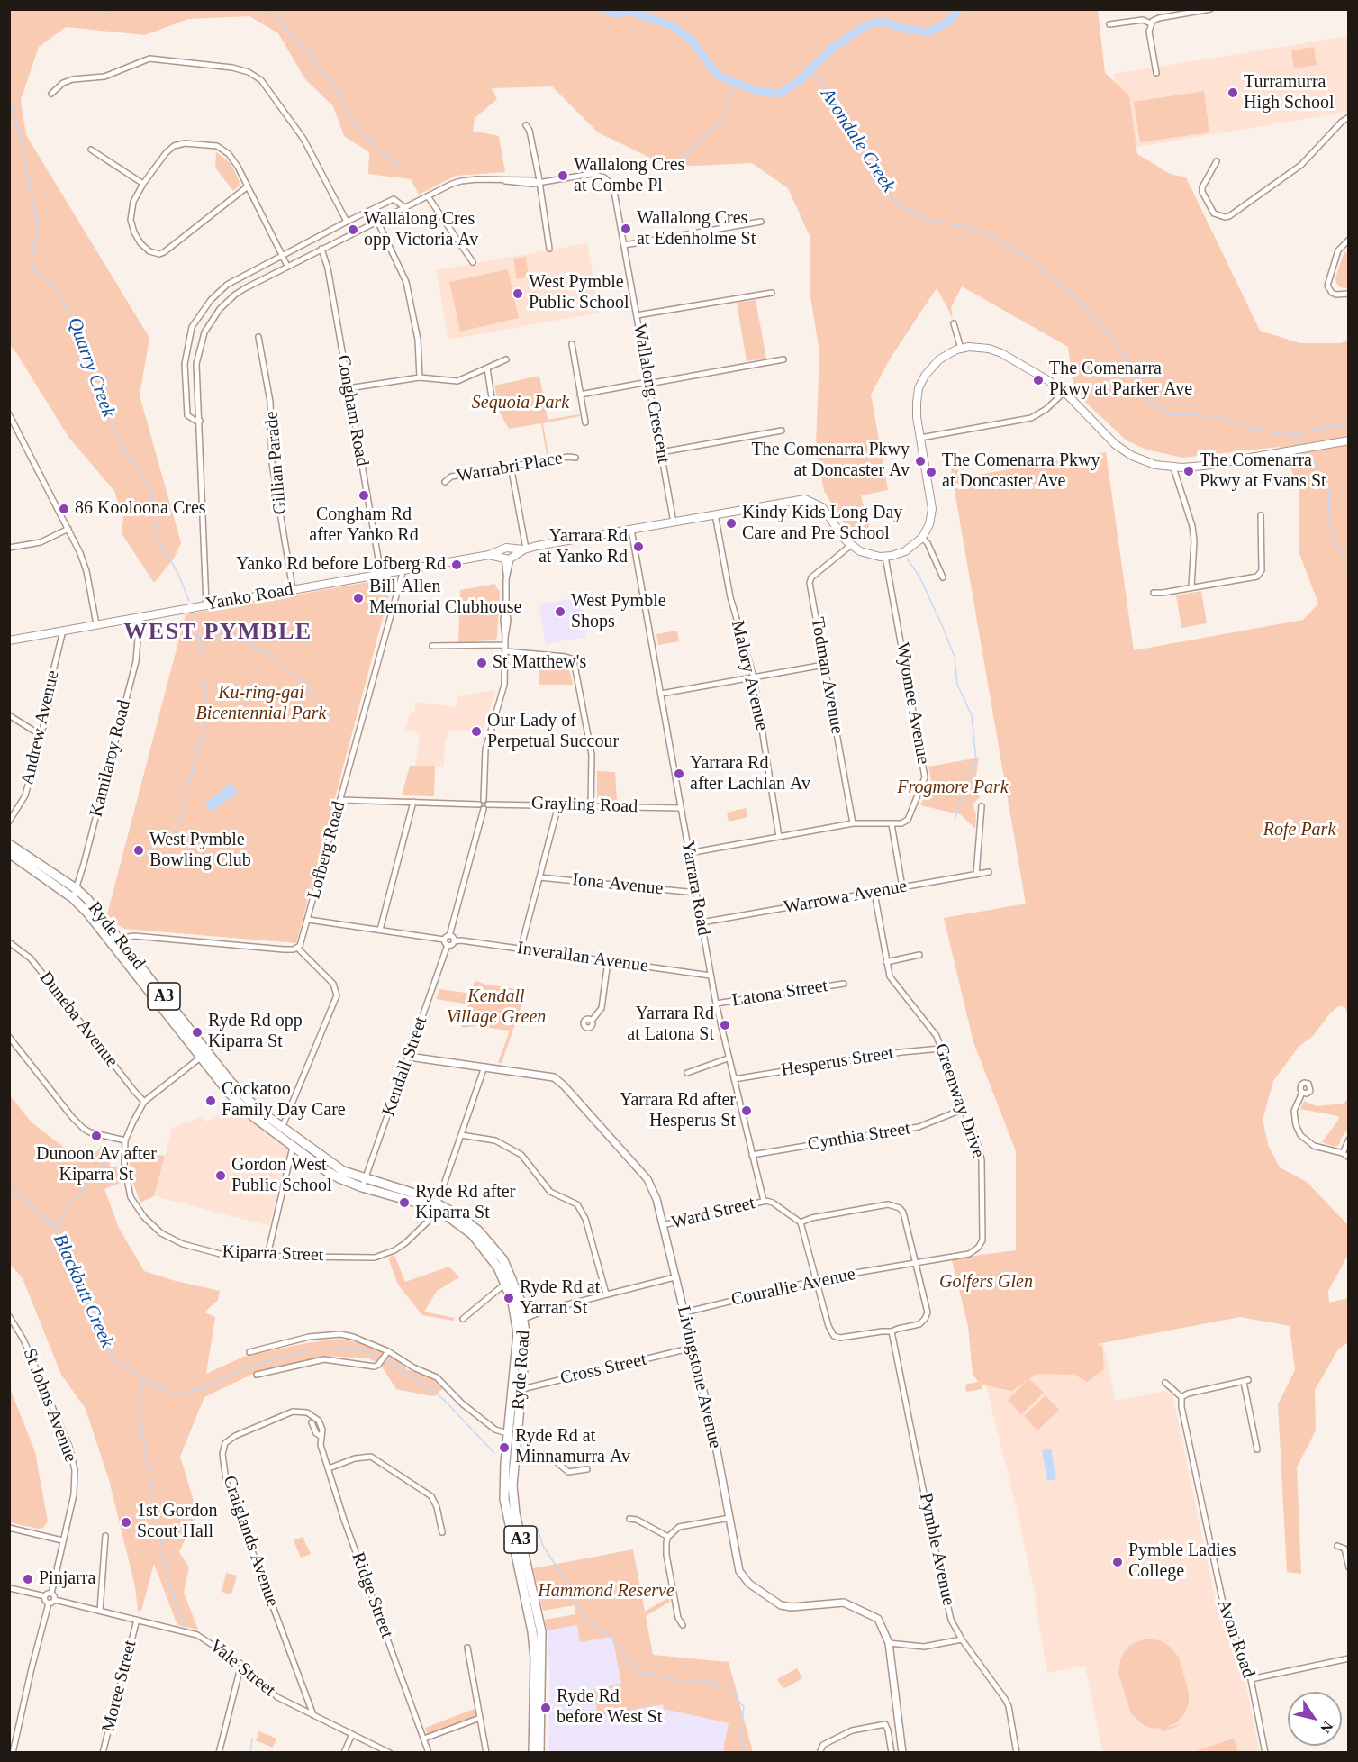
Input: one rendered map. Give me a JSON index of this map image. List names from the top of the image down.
{
  "streets": {
    "highway": ["Ryde Road", "A3"],
    "main road": ["Yanko Road"],
    "street": [
      "Wallalong Crescent",
      "Congham Road",
      "Gillian Parade",
      "Warrabri Place",
      "Malory Avenue",
      "Todman Avenue",
      "Wyomee Avenue",
      "Andrew Avenue",
      "Kamilaroy Road",
      "Grayling Road",
      "Lofberg Road",
      "Iona Avenue",
      "Yarrara Road",
      "Warrowa Avenue",
      "Inverallan Avenue",
      "Latona Street",
      "Duneba Avenue",
      "Hesperus Street",
      "Kendall Street",
      "Greenway Drive",
      "Cynthia Street",
      "Ward Street",
      "Kiparra Street",
      "Courallie Avenue",
      "Cross Street",
      "Livingstone Avenue",
      "St Johns Avenue",
      "Craiglands Avenue",
      "Pymble Avenue",
      "Ridge Street",
      "Avon Road",
      "Vale Street",
      "Moree Street"
    ]
  },
  "crossings": [
    ["Wallalong Crescent", "Congham Road"],
    ["Wallalong Crescent", "Yanko Road"],
    ["Congham Road", "Yanko Road"],
    ["Gillian Parade", "Yanko Road"],
    ["Yanko Road", "Malory Avenue"],
    ["Yanko Road", "Todman Avenue"],
    ["Yanko Road", "Andrew Avenue"],
    ["Yanko Road", "Kamilaroy Road"],
    ["Yanko Road", "Lofberg Road"],
    ["Yanko Road", "Yarrara Road"],
    ["Kamilaroy Road", "Ryde Road"],
    ["Grayling Road", "Yarrara Road"],
    ["Iona Avenue", "Yarrara Road"],
    ["Yarrara Road", "Warrowa Avenue"],
    ["Yarrara Road", "Inverallan Avenue"],
    ["Yarrara Road", "Latona Street"],
    ["Yarrara Road", "Hesperus Street"],
    ["Yarrara Road", "Cynthia Street"],
    ["Yarrara Road", "Ward Street"],
    ["Warrowa Avenue", "Greenway Drive"],
    ["Ryde Road", "Duneba Avenue"],
    ["Ryde Road", "Kendall Street"],
    ["Ryde Road", "Kiparra Street"],
    ["Ryde Road", "Cross Street"],
    ["Inverallan Avenue", "Kendall Street"],
    ["Duneba Avenue", "Kiparra Street"],
    ["Hesperus Street", "Greenway Drive"],
    ["Kendall Street", "Livingstone Avenue"],
    ["Greenway Drive", "Cynthia Street"],
    ["Greenway Drive", "Courallie Avenue"],
    ["Ward Street", "Livingstone Avenue"],
    ["Courallie Avenue", "Livingstone Avenue"],
    ["Cross Street", "Livingstone Avenue"],
    ["St Johns Avenue", "Vale Street"],
    ["Craiglands Avenue", "Ridge Street"],
    ["Craiglands Avenue", "Vale Street"],
    ["Vale Street", "Moree Street"]
  ],
  "districts": ["WEST PYMBLE"],
  "water": ["Avondale Creek", "Quarry Creek", "Blackbutt Creek"],
  "parks": [
    "Sequoia Park",
    "Ku-ring-gai Bicentennial Park",
    "Frogmore Park",
    "Rofe Park",
    "Kendall Village Green",
    "Golfers Glen",
    "Hammond Reserve"
  ],
  "places": [
    "Turramurra High School",
    "Wallalong Cres at Combe Pl",
    "Wallalong Cres at Edenholme St",
    "Wallalong Cres opp Victoria Av",
    "West Pymble Public School",
    "The Comenarra Pkwy at Parker Ave",
    "The Comenarra Pkwy at Doncaster Av",
    "The Comenarra Pkwy at Evans St",
    "The Comenarra Pkwy at Doncaster Ave",
    "Congham Rd after Yanko Rd",
    "86 Kooloona Cres",
    "Kindy Kids Long Day Care and Pre School",
    "Yarrara Rd at Yanko Rd",
    "Yanko Rd before Lofberg Rd",
    "Bill Allen Memorial Clubhouse",
    "West Pymble Shops",
    "St Matthew's",
    "Our Lady of Perpetual Succour",
    "Yarrara Rd after Lachlan Av",
    "West Pymble Bowling Club",
    "Yarrara Rd at Latona St",
    "Ryde Rd opp Kiparra St",
    "Cockatoo Family Day Care",
    "Yarrara Rd after Hesperus St",
    "Dunoon Av after Kiparra St",
    "Gordon West Public School",
    "Ryde Rd after Kiparra St",
    "Ryde Rd at Yarran St",
    "Ryde Rd at Minnamurra Av",
    "1st Gordon Scout Hall",
    "Pymble Ladies College",
    "Pinjarra",
    "Ryde Rd before West St"
  ],
  "north": "bottom right"
}
